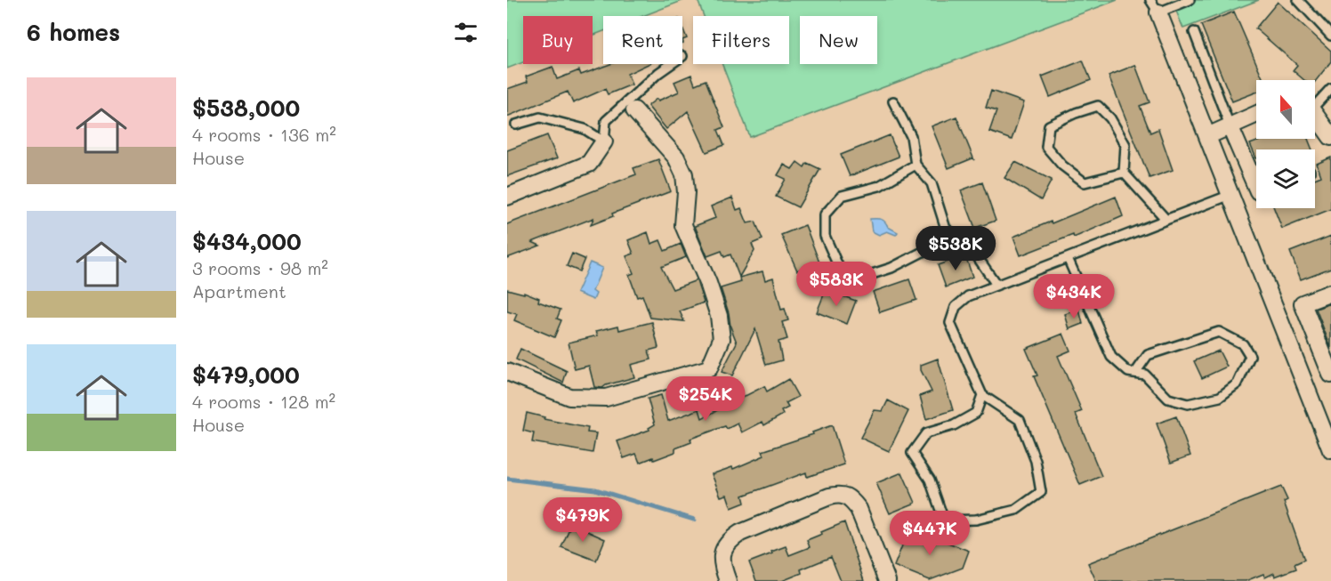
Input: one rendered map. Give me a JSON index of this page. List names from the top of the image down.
{
  "north": "top",
  "page": {
    "heading": "6 homes",
    "chip": [
      "Buy",
      "Rent",
      "Filters",
      "New"
    ],
    "list": [
      {
        "name": "$538,000",
        "note": "4 rooms · 136 m² · House"
      },
      {
        "name": "$434,000",
        "note": "3 rooms · 98 m² · Apartment"
      },
      {
        "name": "$479,000",
        "note": "4 rooms · 128 m² · House"
      }
    ],
    "price": [
      "$538K",
      "$583K",
      "$434K",
      "$254K",
      "$479K",
      "$447K"
    ]
  }
}
